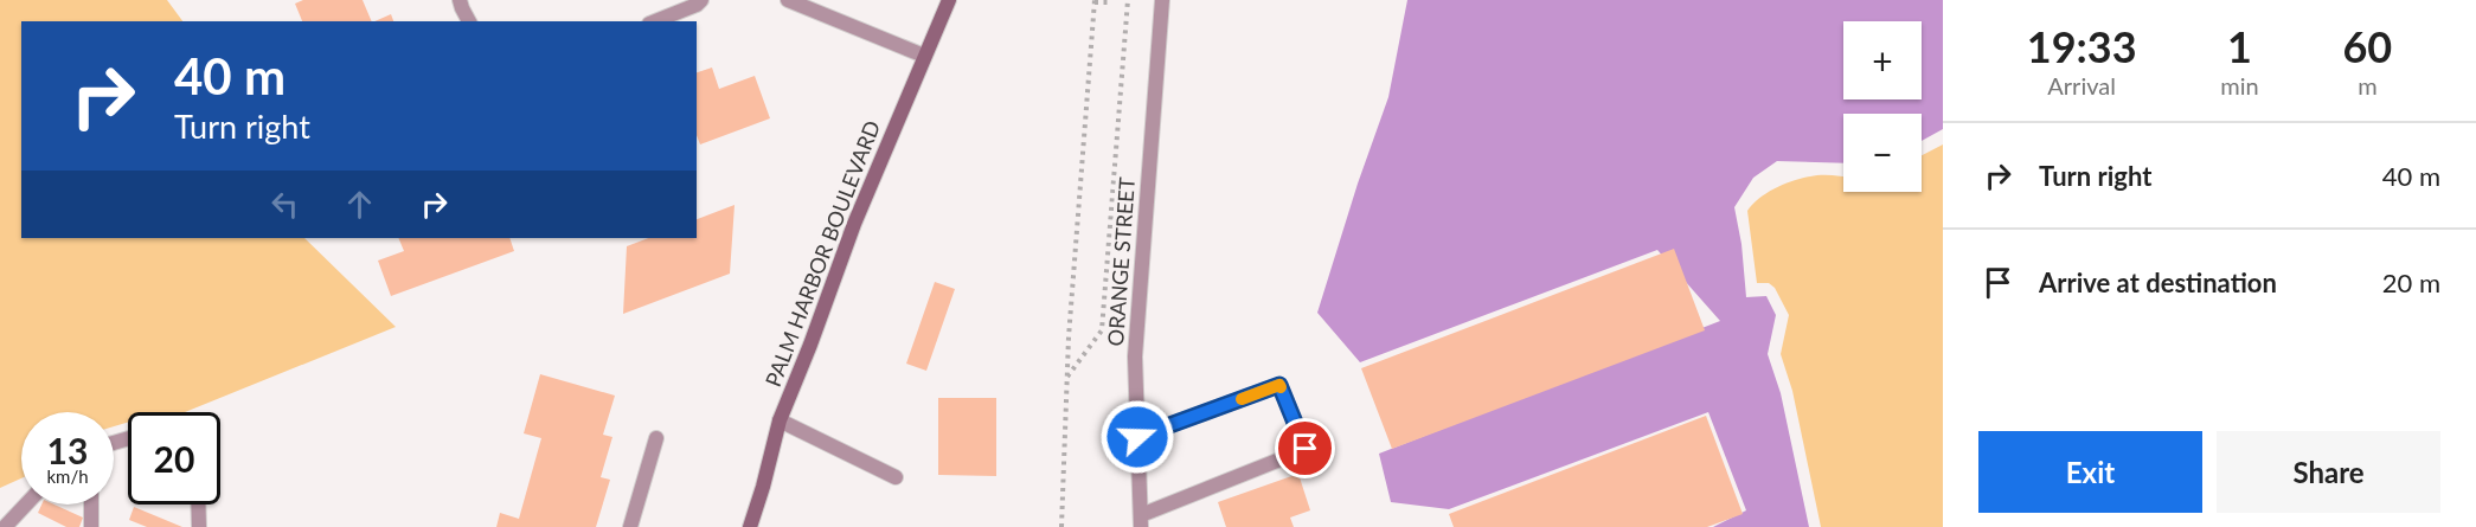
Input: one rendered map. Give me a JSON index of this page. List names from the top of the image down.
{
  "streets": {
    "main road": ["PALM HARBOR BOULEVARD"],
    "street": ["ORANGE STREET"]
  },
  "page": {
    "eta": [
      "19:33",
      "Arrival",
      "1",
      "min",
      "60",
      "m"
    ],
    "map_buttons": ["+", "−"],
    "turn": ["40 m", "Turn right"],
    "list": [
      {
        "name": "Turn right",
        "value": "40 m"
      },
      {
        "name": "Arrive at destination",
        "value": "20 m"
      }
    ],
    "speed": "13 km/h",
    "limit": "20",
    "buttons": ["Exit", "Share"]
  }
}
